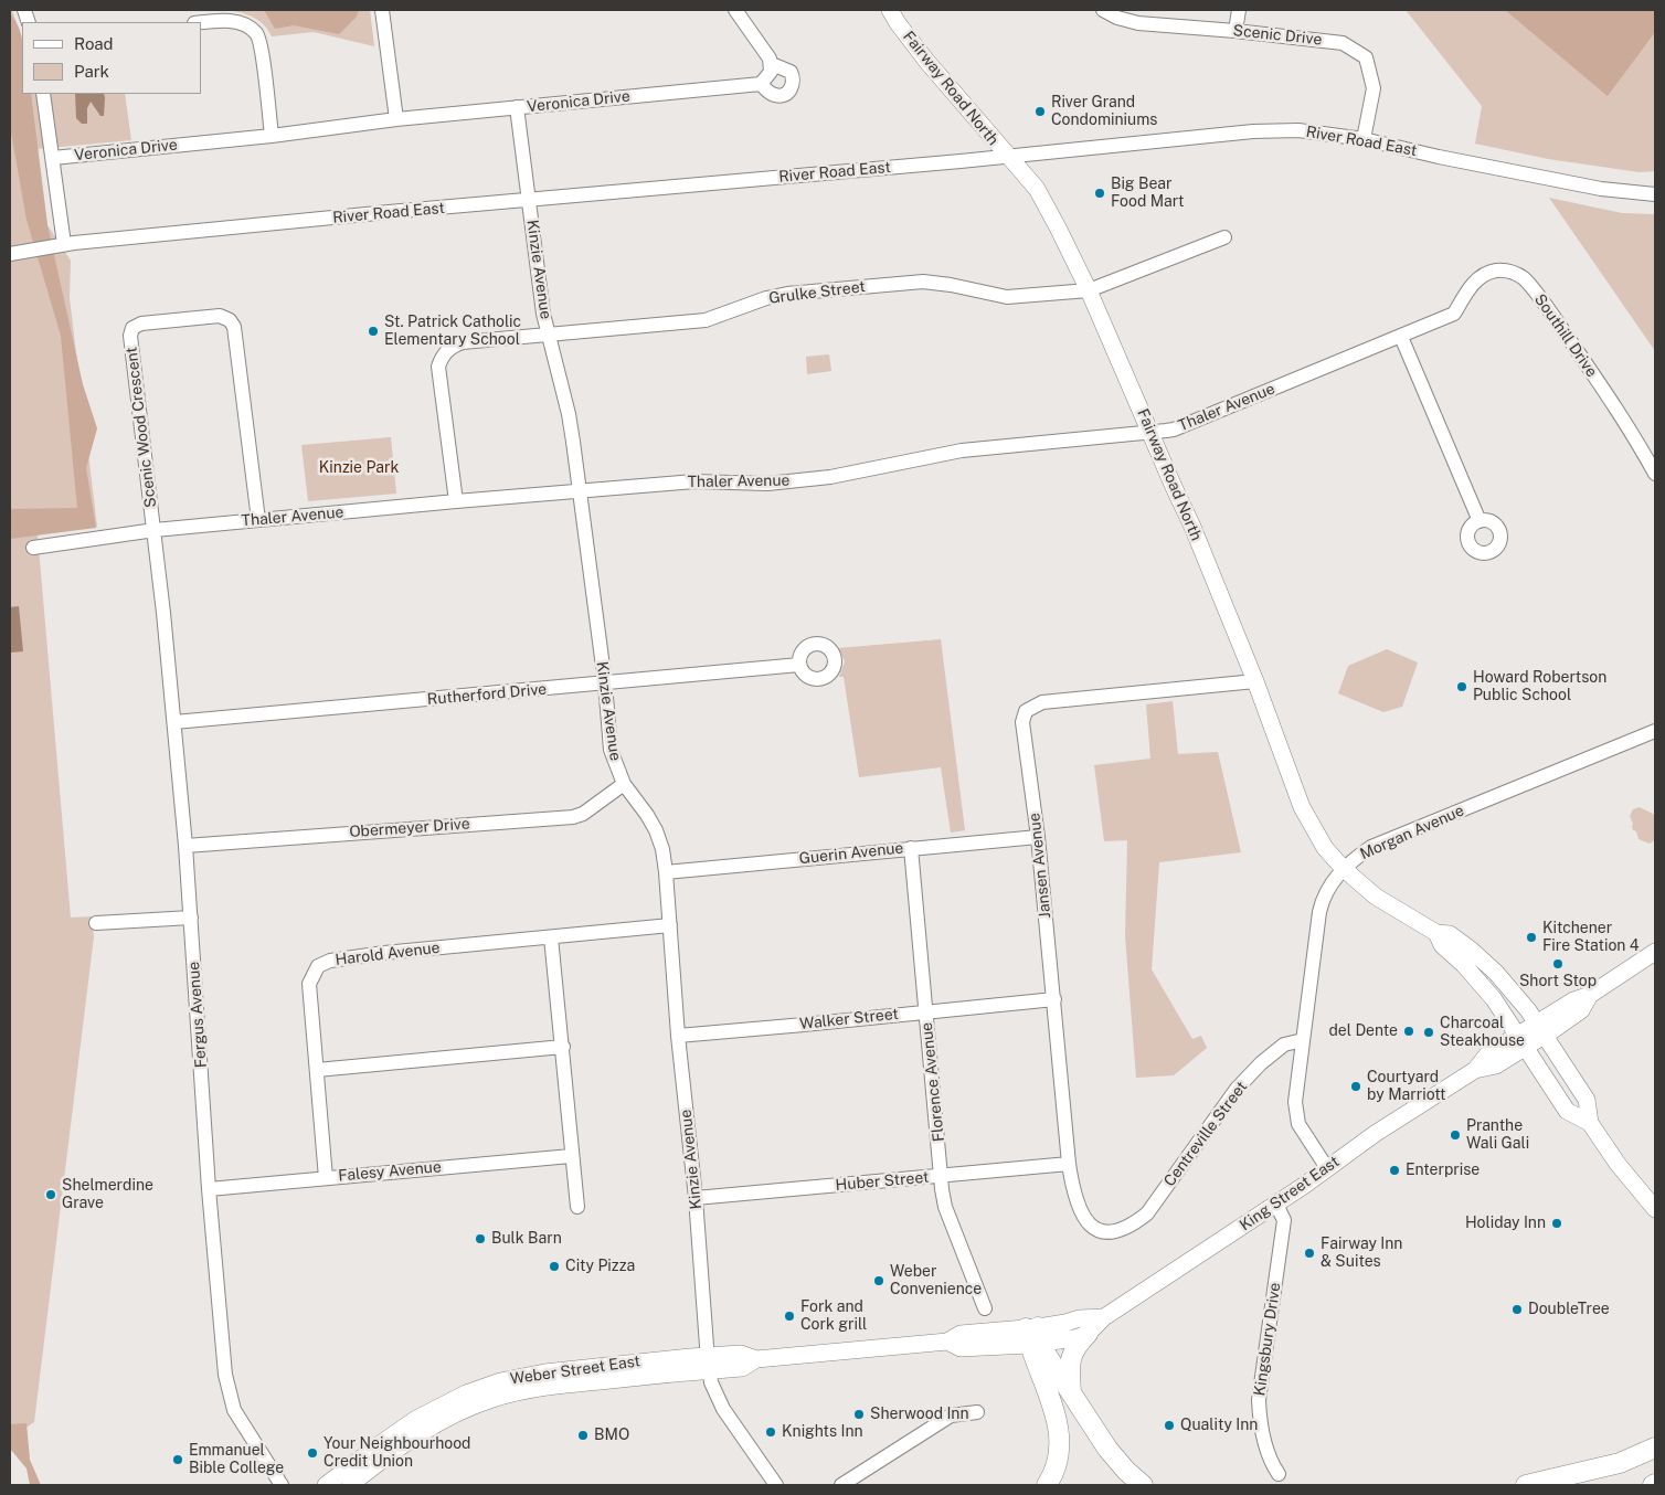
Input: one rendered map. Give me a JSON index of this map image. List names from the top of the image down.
{
  "streets": {
    "main road": ["Fairway Road North", "King Street East", "Weber Street East"],
    "street": [
      "Scenic Drive",
      "Veronica Drive",
      "River Road East",
      "Kinzie Avenue",
      "Grulke Street",
      "Southill Drive",
      "Thaler Avenue",
      "Scenic Wood Crescent",
      "Rutherford Drive",
      "Obermeyer Drive",
      "Morgan Avenue",
      "Guerin Avenue",
      "Jansen Avenue",
      "Harold Avenue",
      "Fergus Avenue",
      "Walker Street",
      "Florence Avenue",
      "Centreville Street",
      "Falesy Avenue",
      "Huber Street",
      "Kingsbury Drive"
    ]
  },
  "crossings": [
    ["Scenic Drive", "River Road East"],
    ["Fairway Road North", "River Road East"],
    ["Fairway Road North", "Grulke Street"],
    ["Fairway Road North", "Thaler Avenue"],
    ["Fairway Road North", "Morgan Avenue"],
    ["Fairway Road North", "Jansen Avenue"],
    ["Fairway Road North", "King Street East"],
    ["Veronica Drive", "Kinzie Avenue"],
    ["River Road East", "Kinzie Avenue"],
    ["Kinzie Avenue", "Grulke Street"],
    ["Kinzie Avenue", "Thaler Avenue"],
    ["Kinzie Avenue", "Rutherford Drive"],
    ["Kinzie Avenue", "Obermeyer Drive"],
    ["Kinzie Avenue", "Guerin Avenue"],
    ["Kinzie Avenue", "Harold Avenue"],
    ["Kinzie Avenue", "Walker Street"],
    ["Kinzie Avenue", "Huber Street"],
    ["Kinzie Avenue", "Weber Street East"],
    ["Grulke Street", "Thaler Avenue"],
    ["Southill Drive", "Thaler Avenue"],
    ["Thaler Avenue", "Scenic Wood Crescent"],
    ["Thaler Avenue", "Fergus Avenue"],
    ["Scenic Wood Crescent", "Fergus Avenue"],
    ["Rutherford Drive", "Fergus Avenue"],
    ["Obermeyer Drive", "Fergus Avenue"],
    ["Morgan Avenue", "Centreville Street"],
    ["Morgan Avenue", "King Street East"],
    ["Guerin Avenue", "Jansen Avenue"],
    ["Guerin Avenue", "Florence Avenue"],
    ["Jansen Avenue", "Walker Street"],
    ["Jansen Avenue", "Centreville Street"],
    ["Jansen Avenue", "Huber Street"],
    ["Harold Avenue", "Falesy Avenue"],
    ["Fergus Avenue", "Falesy Avenue"],
    ["Walker Street", "Florence Avenue"],
    ["Florence Avenue", "Huber Street"],
    ["King Street East", "Kingsbury Drive"],
    ["King Street East", "Weber Street East"]
  ],
  "parks": ["Kinzie Park"],
  "places": [
    "River Grand Condominiums",
    "Big Bear Food Mart",
    "St. Patrick Catholic Elementary School",
    "Howard Robertson Public School",
    "Kitchener Fire Station 4",
    "Short Stop",
    "del Dente",
    "Charcoal Steakhouse",
    "Courtyard by Marriott",
    "Pranthe Wali Gali",
    "Enterprise",
    "Shelmerdine Grave",
    "Holiday Inn",
    "Bulk Barn",
    "Fairway Inn & Suites",
    "City Pizza",
    "Weber Convenience",
    "DoubleTree",
    "Fork and Cork grill",
    "Sherwood Inn",
    "Quality Inn",
    "Knights Inn",
    "BMO",
    "Your Neighbourhood Credit Union",
    "Emmanuel Bible College"
  ],
  "legend": ["Road", "Park"]
}
